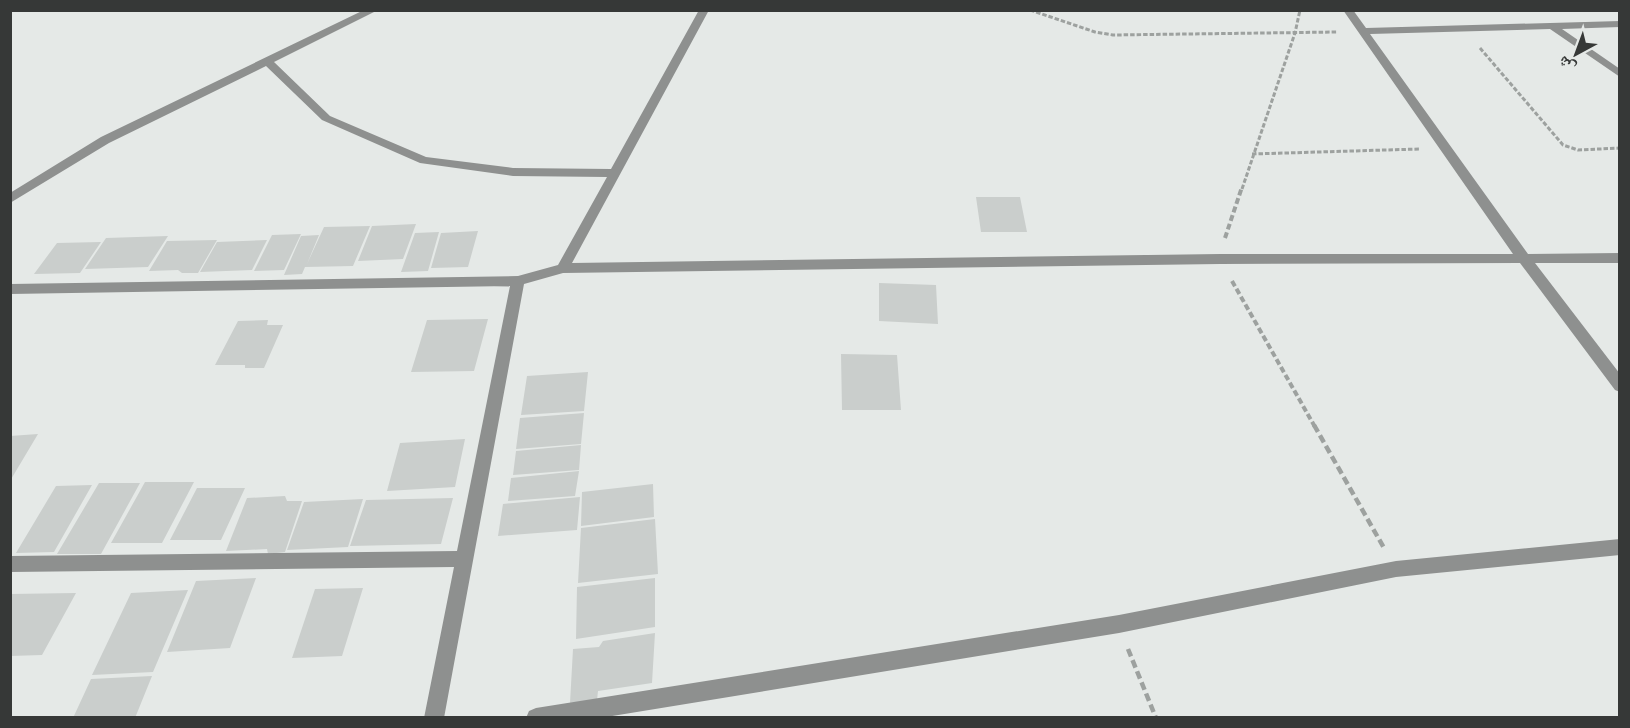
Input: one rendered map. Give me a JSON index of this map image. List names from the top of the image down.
{
  "north": "bottom left"
}
